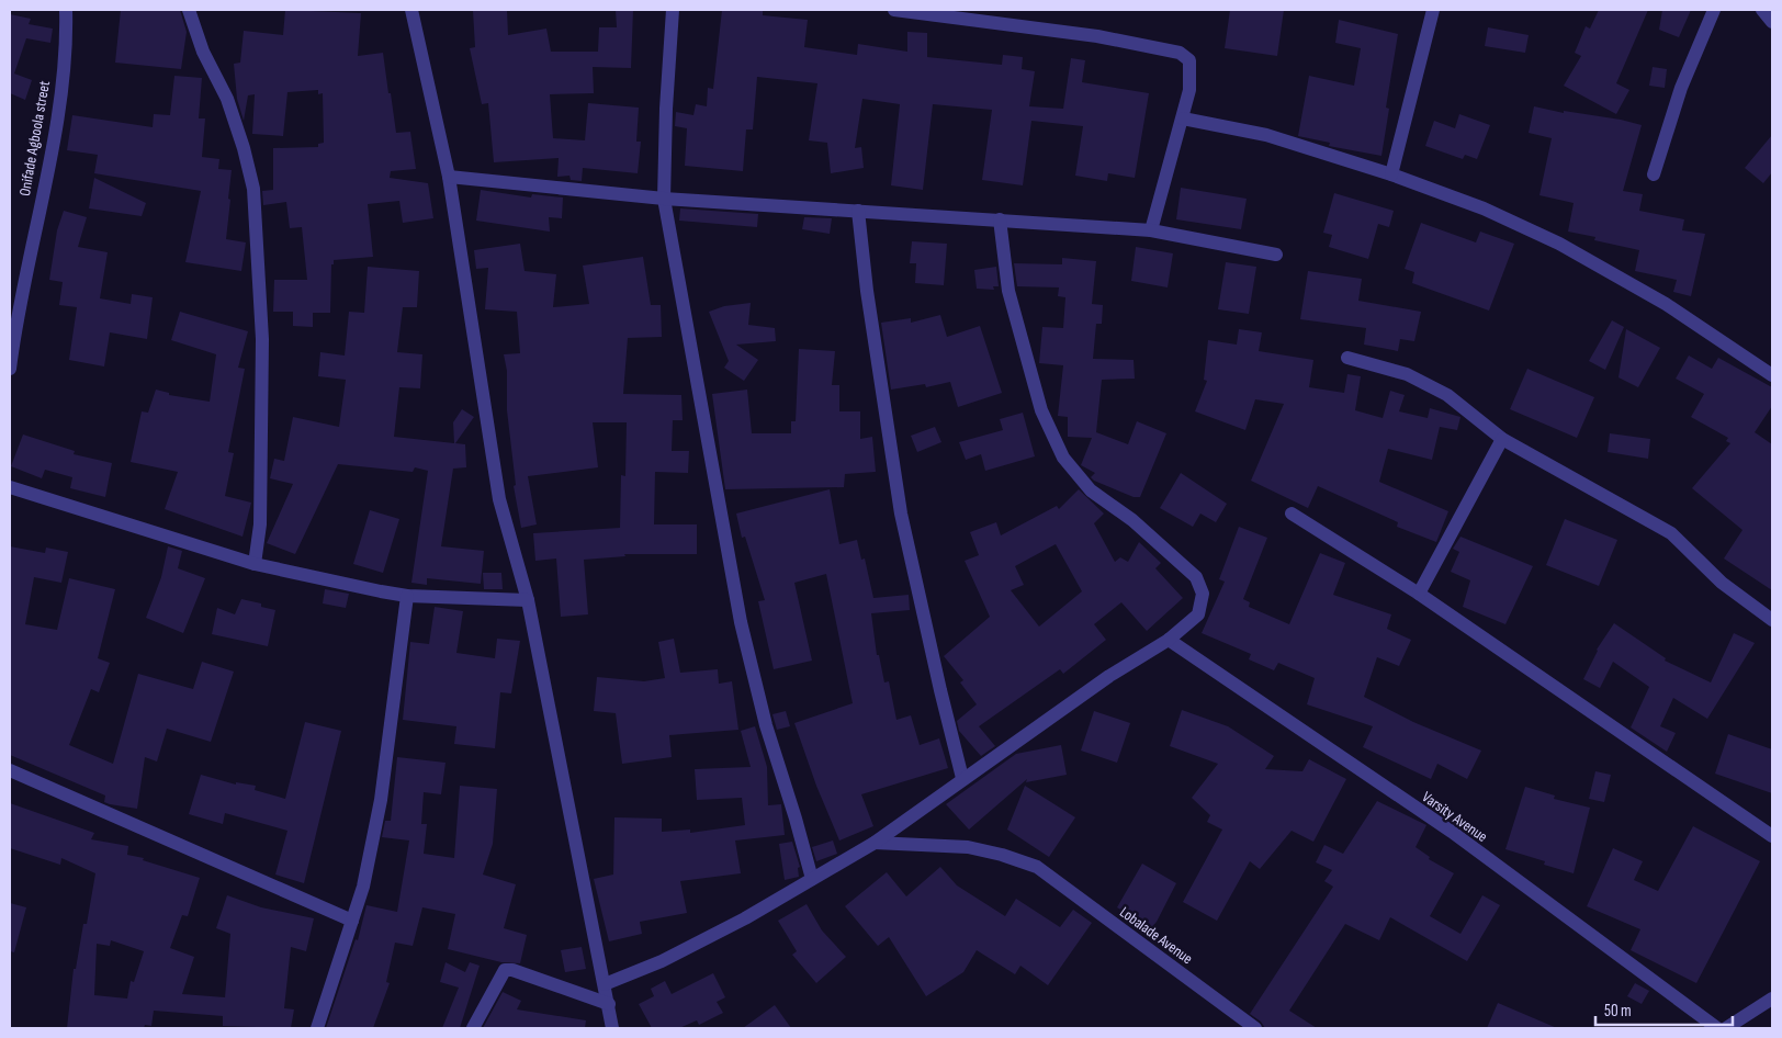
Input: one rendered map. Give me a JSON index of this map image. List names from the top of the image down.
{
  "streets": {
    "street": ["Onifade Agboola street", "Varsity Avenue", "Lobalade Avenue"]
  },
  "scale_bar": "50 m"
}
